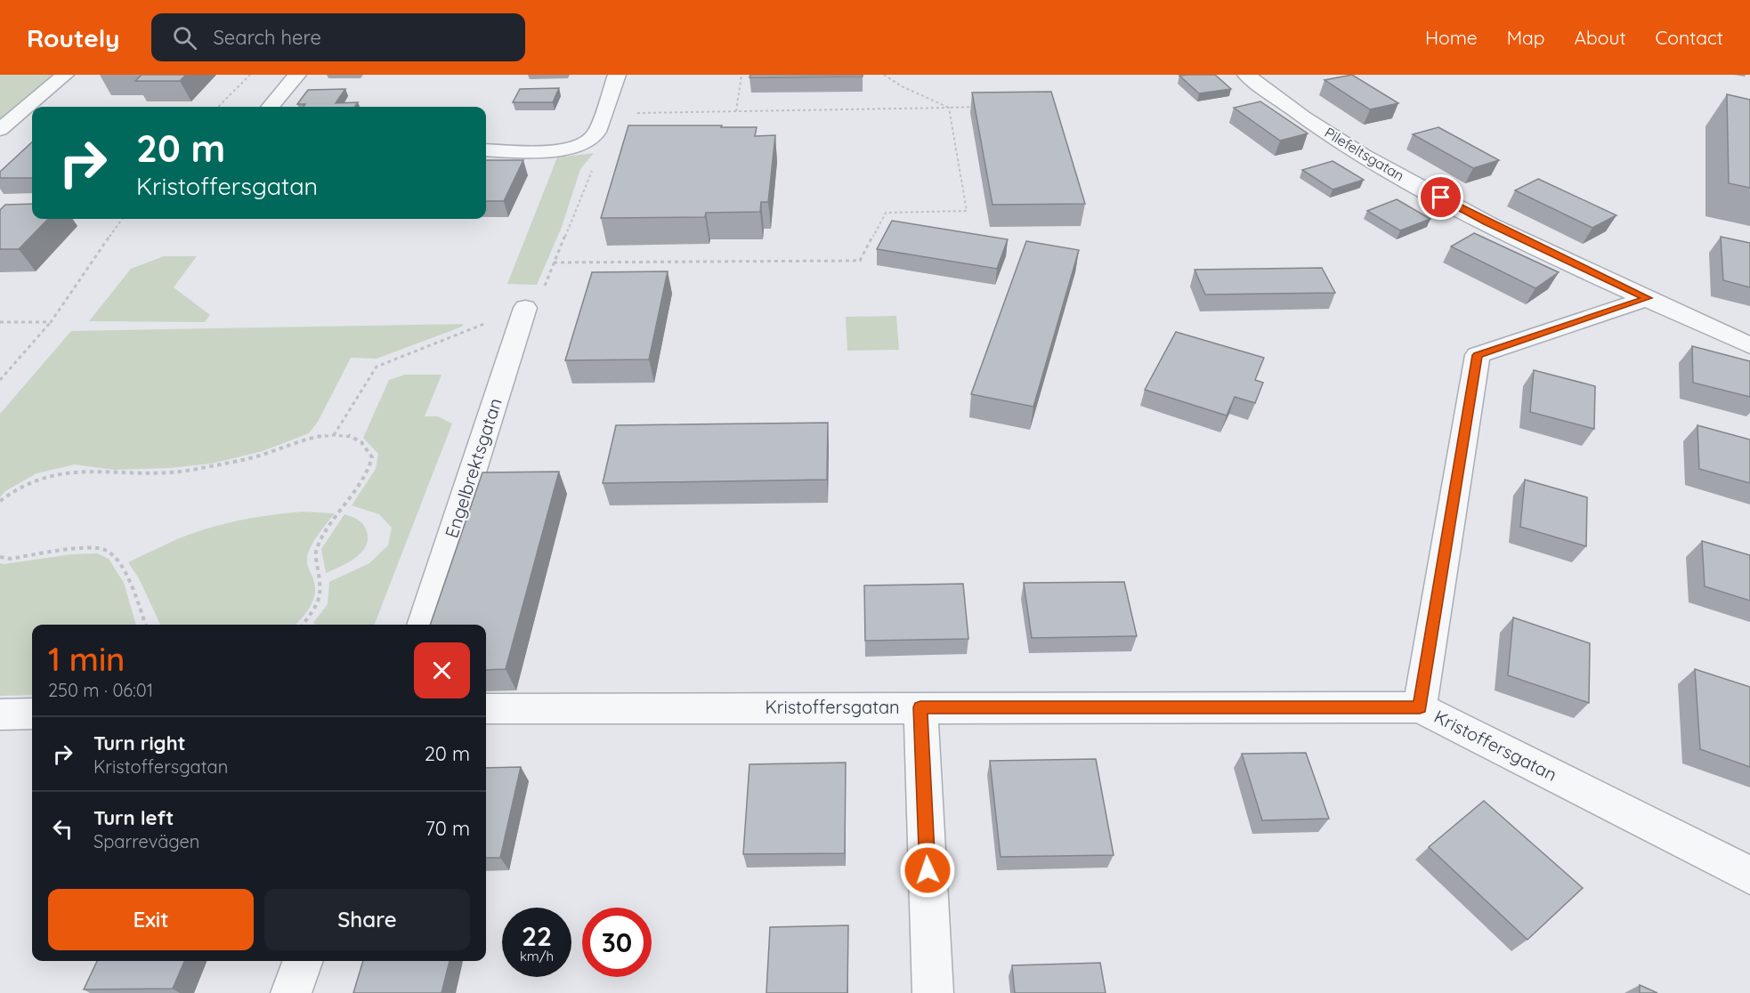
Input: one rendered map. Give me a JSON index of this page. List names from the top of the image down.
{
  "streets": {
    "street": ["Pilefeltsgatan", "Engelbrektsgatan", "Kristoffersgatan"]
  },
  "page": {
    "header": "Routely",
    "search": "Search here",
    "nav": [
      "Home",
      "Map",
      "About",
      "Contact"
    ],
    "turn": ["20 m", "Kristoffersgatan"],
    "heading": ["1 min", "250 m · 06:01"],
    "list": [
      {
        "name": "Turn right",
        "note": "Kristoffersgatan",
        "value": "20 m"
      },
      {
        "name": "Turn left",
        "note": "Sparrevägen",
        "value": "70 m"
      }
    ],
    "buttons": ["Exit", "Share"],
    "speed": "22 km/h",
    "limit": "30"
  }
}
